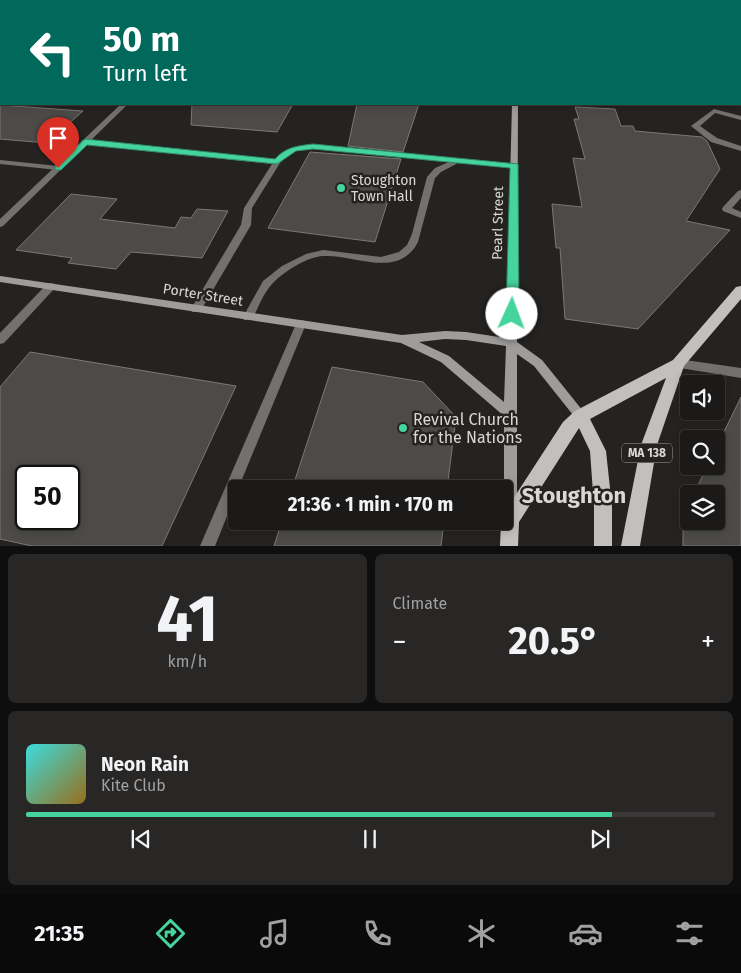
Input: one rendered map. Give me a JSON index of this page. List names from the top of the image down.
{
  "streets": {
    "main road": ["Pearl Street", "Porter Street", "MA 138"]
  },
  "crossings": [
    ["Pearl Street", "Porter Street"]
  ],
  "districts": ["Stoughton"],
  "places": ["Stoughton Town Hall", "Revival Church for the Nations"],
  "page": {
    "turn": ["50 m", "Turn left"],
    "limit": "50",
    "trip": "21:36 · 1 min · 170 m",
    "tile": [
      ["41", "km/h"],
      "Climate"
    ],
    "heat": ["−", "20.5°", "+"],
    "song": ["Neon Rain", "Kite Club"],
    "tabs": "21:35"
  }
}
